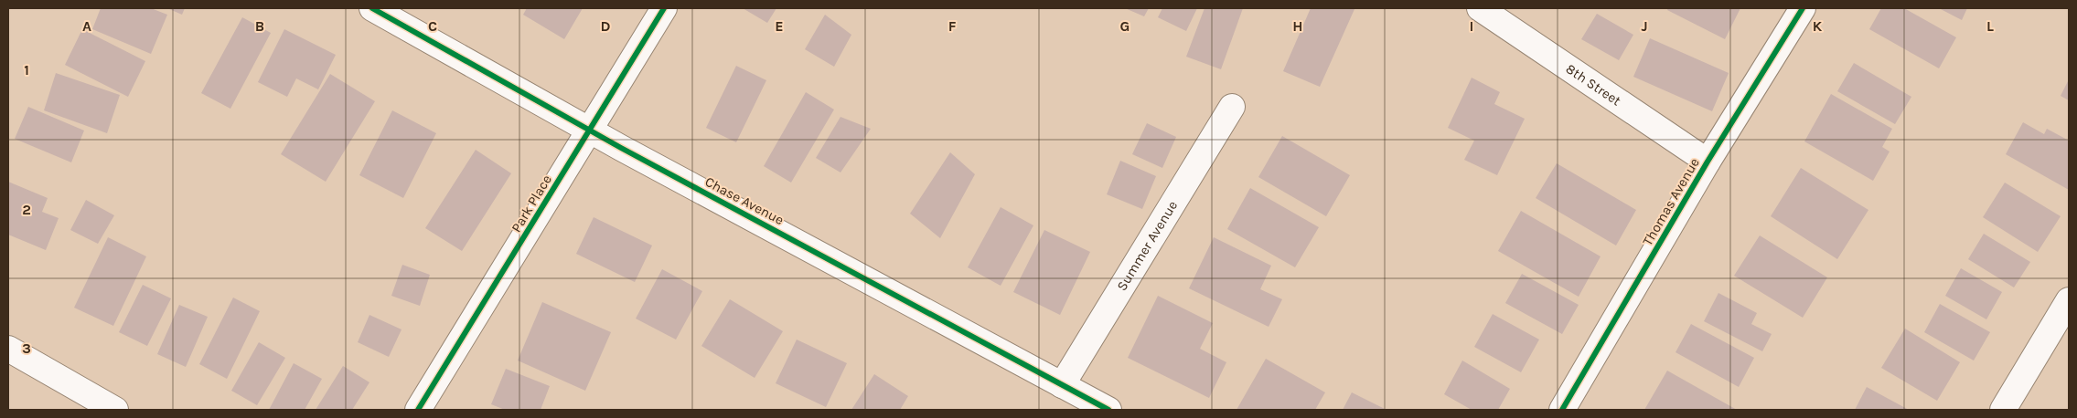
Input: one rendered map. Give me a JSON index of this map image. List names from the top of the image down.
{
  "streets": {
    "street": [
      "8th Street",
      "Chase Avenue",
      "Thomas Avenue",
      "Park Place",
      "Summer Avenue"
    ]
  },
  "crossings": [
    ["8th Street", "Thomas Avenue"],
    ["Chase Avenue", "Park Place"],
    ["Chase Avenue", "Summer Avenue"]
  ],
  "grid": {
    "columns": [
      "A",
      "B",
      "C",
      "D",
      "E",
      "F",
      "G",
      "H",
      "I",
      "J",
      "K",
      "L"
    ],
    "rows": ["1", "2", "3"]
  }
}
